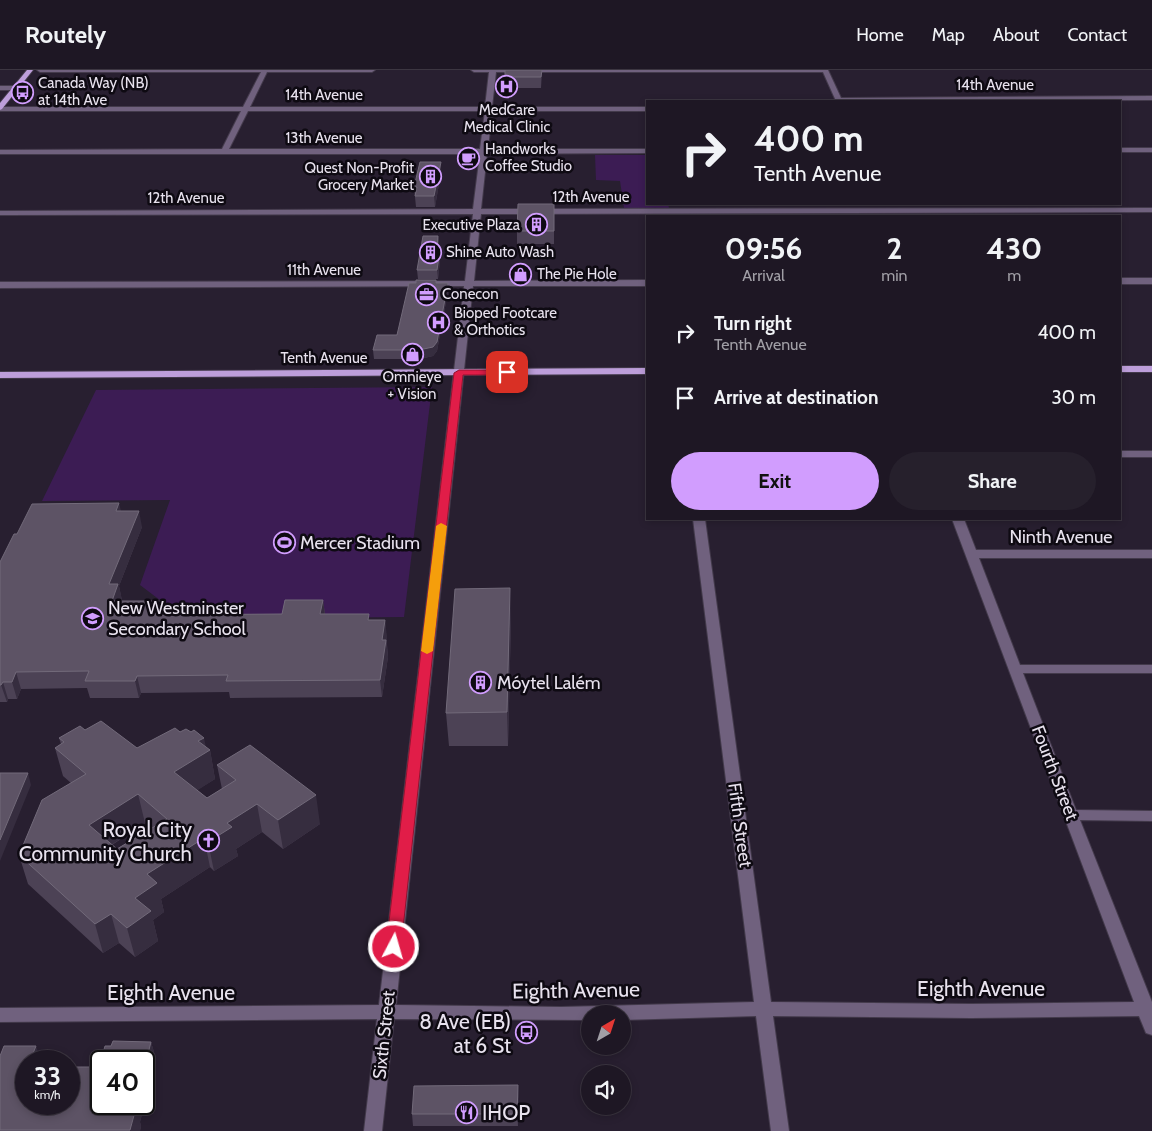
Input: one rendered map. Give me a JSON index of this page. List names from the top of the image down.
{
  "streets": {
    "main road": ["Tenth Avenue"],
    "street": [
      "14th Avenue",
      "13th Avenue",
      "12th Avenue",
      "11th Avenue",
      "Ninth Avenue",
      "Fourth Street",
      "Fifth Street",
      "Eighth Avenue",
      "Sixth Street"
    ]
  },
  "crossings": [
    ["14th Avenue", "Sixth Street"],
    ["13th Avenue", "Sixth Street"],
    ["12th Avenue", "Sixth Street"],
    ["11th Avenue", "Sixth Street"],
    ["Tenth Avenue", "Sixth Street"],
    ["Ninth Avenue", "Fourth Street"],
    ["Fourth Street", "Eighth Avenue"],
    ["Fifth Street", "Eighth Avenue"],
    ["Eighth Avenue", "Sixth Street"]
  ],
  "places": {
    "hospital": ["MedCare Medical Clinic", "Bioped Footcare & Orthotics"],
    "bus stop": ["Canada Way (NB) at 14th Ave", "8 Ave (EB) at 6 St"],
    "cafe": ["Handworks Coffee Studio"],
    "building": [
      "Quest Non-Profit Grocery Market",
      "Executive Plaza",
      "Shine Auto Wash",
      "Móytel Lalém"
    ],
    "shop": ["The Pie Hole", "Omnieye + Vision"],
    "office": ["Conecon"],
    "sports": ["Mercer Stadium"],
    "school or university": ["New Westminster Secondary School"],
    "church": ["Royal City Community Church"],
    "restaurant": ["IHOP"]
  },
  "north": "top right",
  "page": {
    "header": "Routely",
    "nav": [
      "Home",
      "Map",
      "About",
      "Contact"
    ],
    "turn": ["400 m", "Tenth Avenue"],
    "eta": [
      "09:56",
      "Arrival",
      "2",
      "min",
      "430",
      "m"
    ],
    "list": [
      {
        "name": "Turn right",
        "note": "Tenth Avenue",
        "value": "400 m"
      },
      {
        "name": "Arrive at destination",
        "value": "30 m"
      }
    ],
    "buttons": ["Exit", "Share"],
    "speed": "33 km/h",
    "limit": "40"
  }
}
